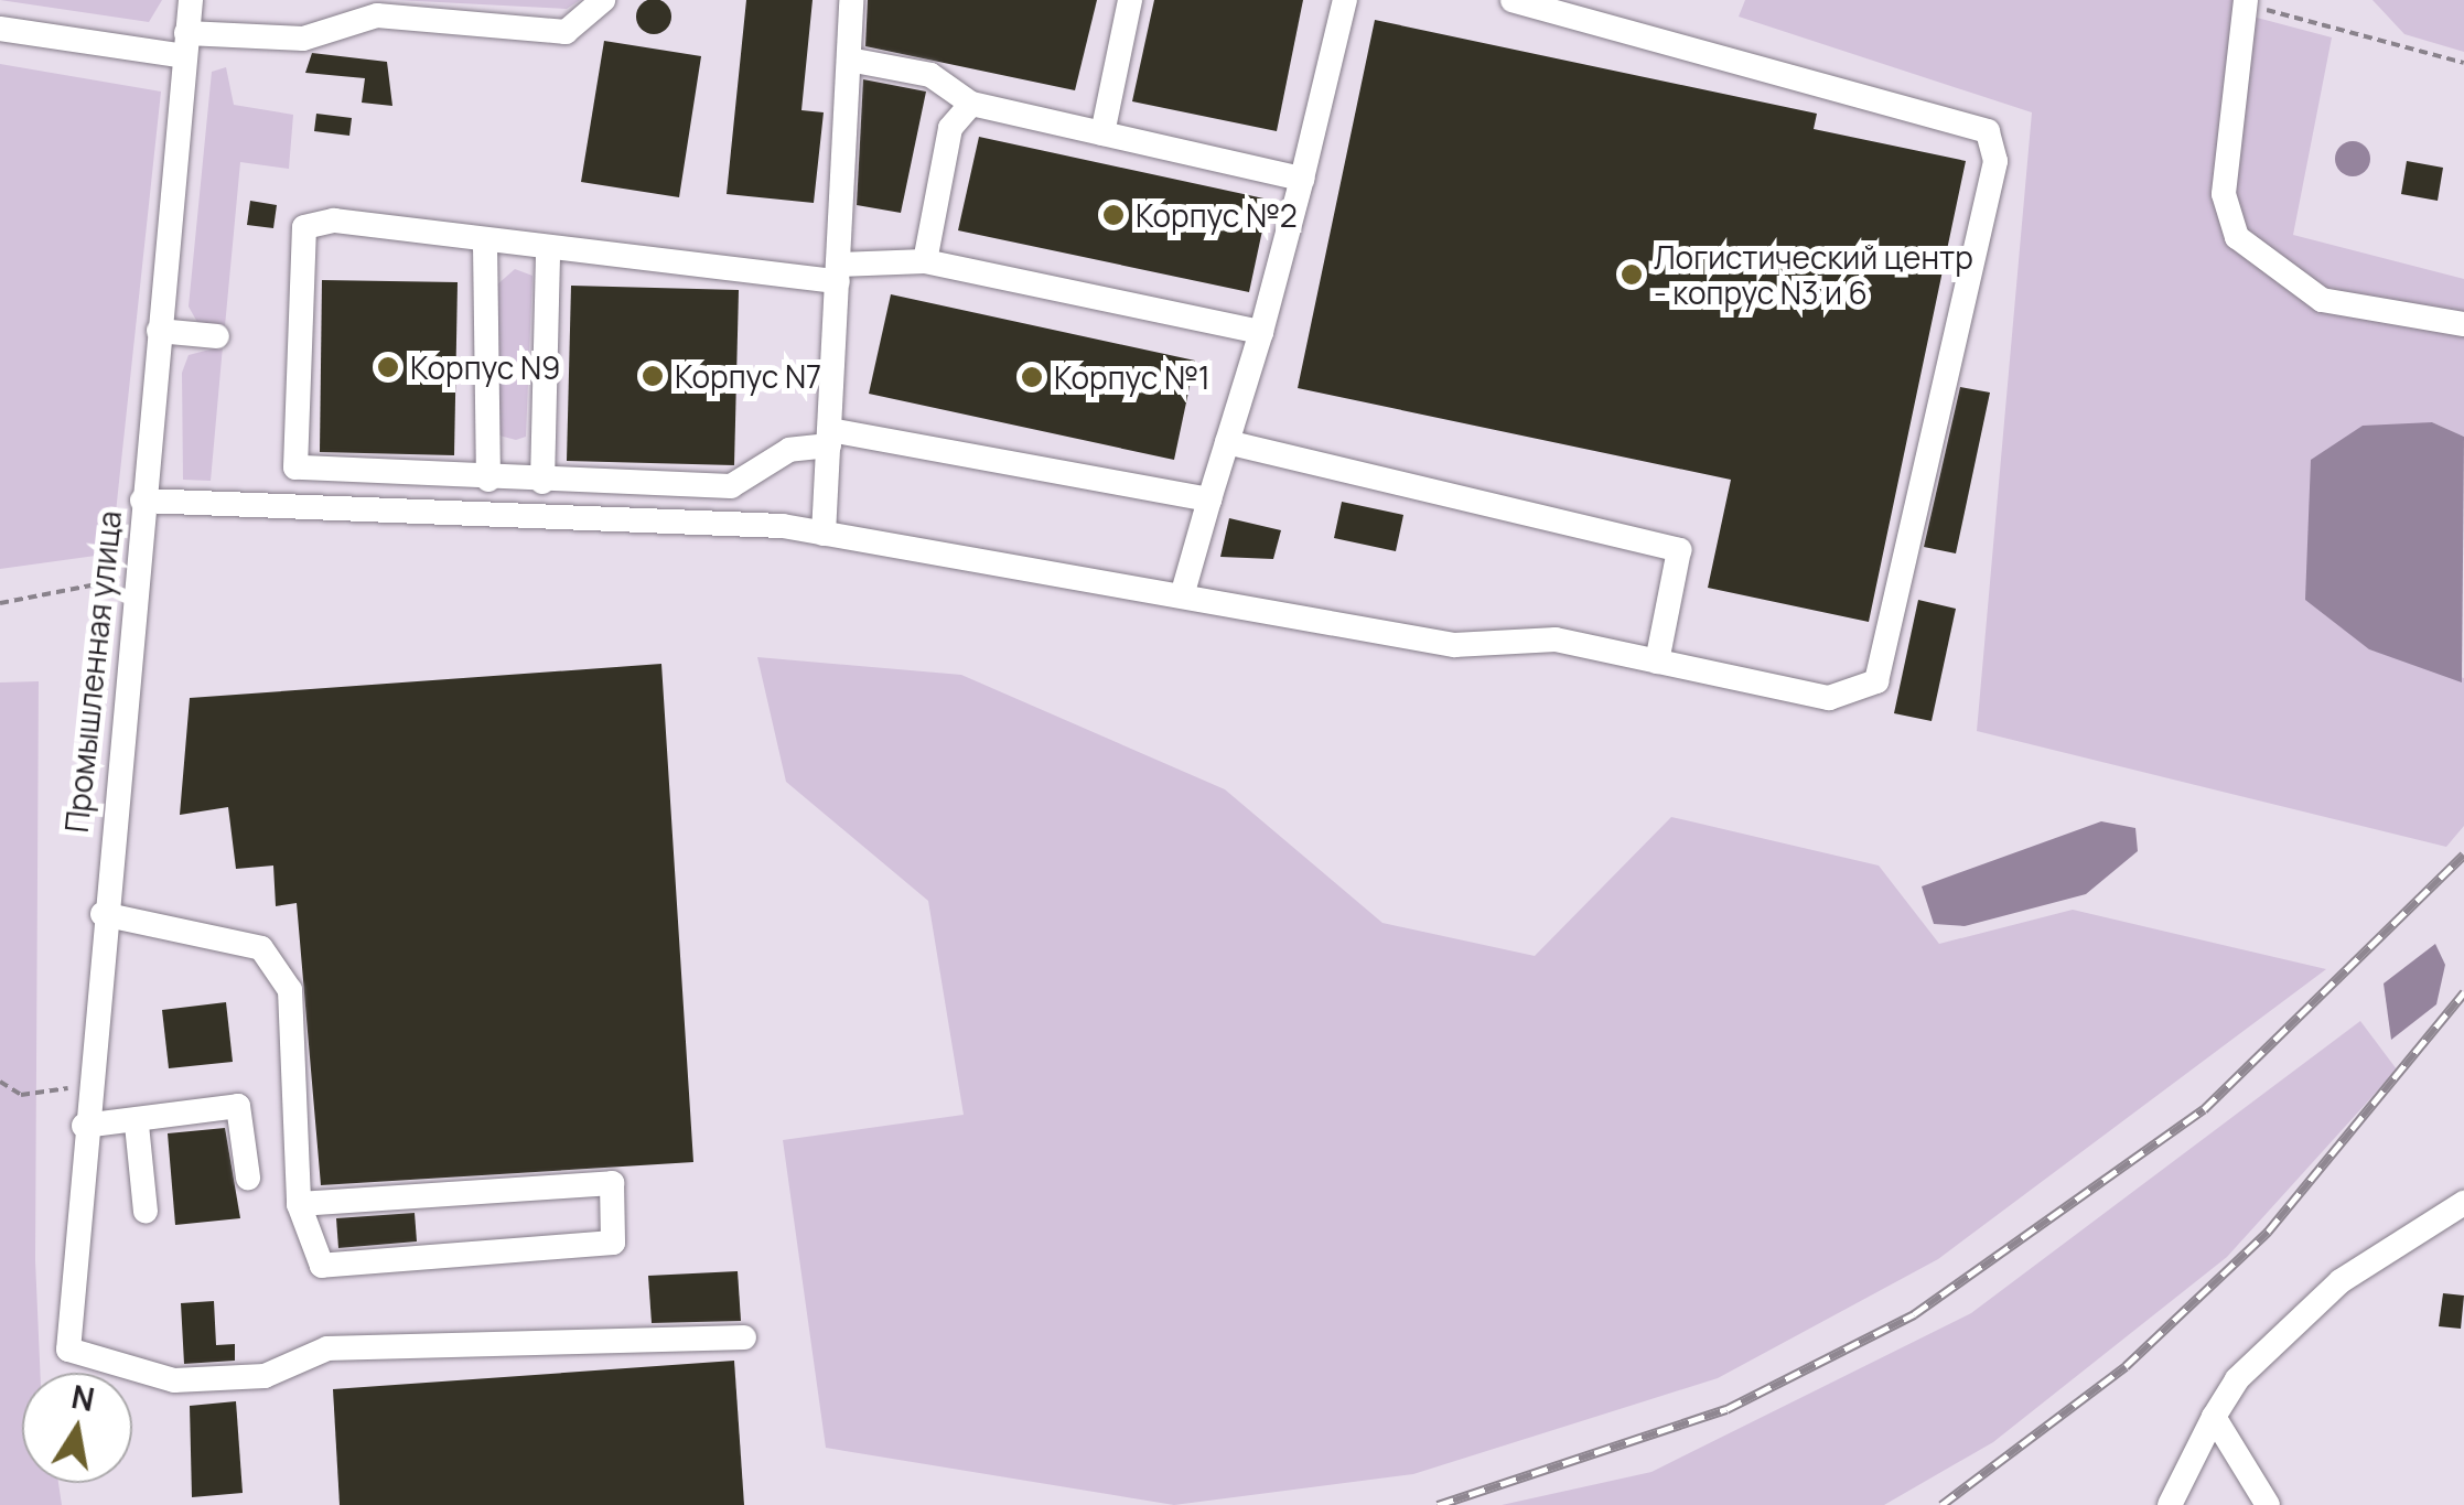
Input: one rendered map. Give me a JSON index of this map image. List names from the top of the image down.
{
  "streets": {
    "street": ["Промышленная улица"]
  },
  "places": [
    "Корпус №2",
    "Логистический центр - копрус N3 и 6",
    "Корпус N9",
    "Корпус N7",
    "Корпус №1"
  ],
  "north": "top"
}
